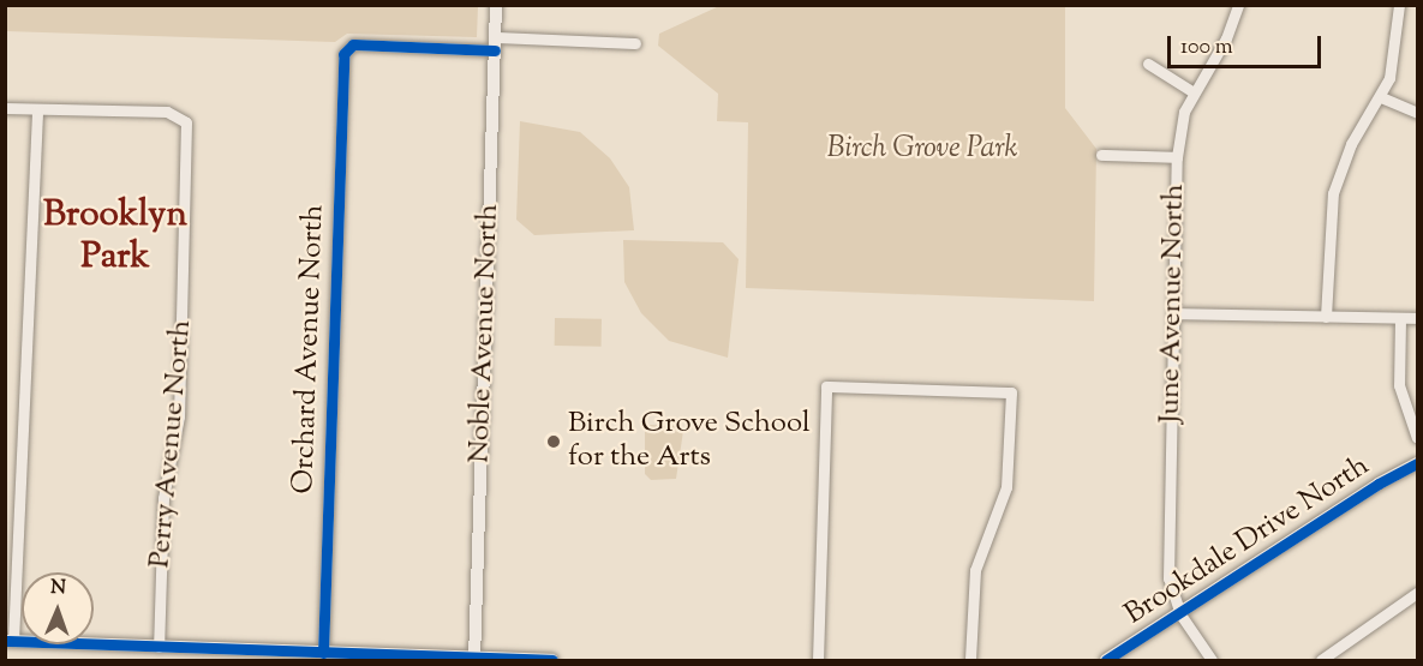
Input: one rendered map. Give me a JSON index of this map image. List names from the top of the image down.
{
  "streets": {
    "street": [
      "June Avenue North",
      "Noble Avenue North",
      "Orchard Avenue North",
      "Perry Avenue North",
      "Brookdale Drive North"
    ]
  },
  "crossings": [
    ["June Avenue North", "Brookdale Drive North"],
    ["Noble Avenue North", "Orchard Avenue North"]
  ],
  "districts": ["Brooklyn Park"],
  "parks": ["Birch Grove Park"],
  "places": ["Birch Grove School for the Arts"],
  "scale_bar": "100 m",
  "north": "top"
}
